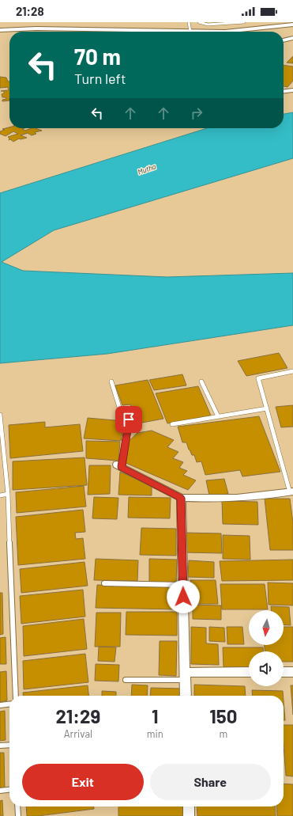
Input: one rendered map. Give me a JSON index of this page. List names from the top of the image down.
{
  "water": ["Mutha"],
  "north": "bottom",
  "page": {
    "status": "21:28",
    "turn": ["70 m", "Turn left"],
    "eta": [
      "21:29",
      "Arrival",
      "1",
      "min",
      "150",
      "m"
    ],
    "buttons": ["Exit", "Share"]
  }
}
